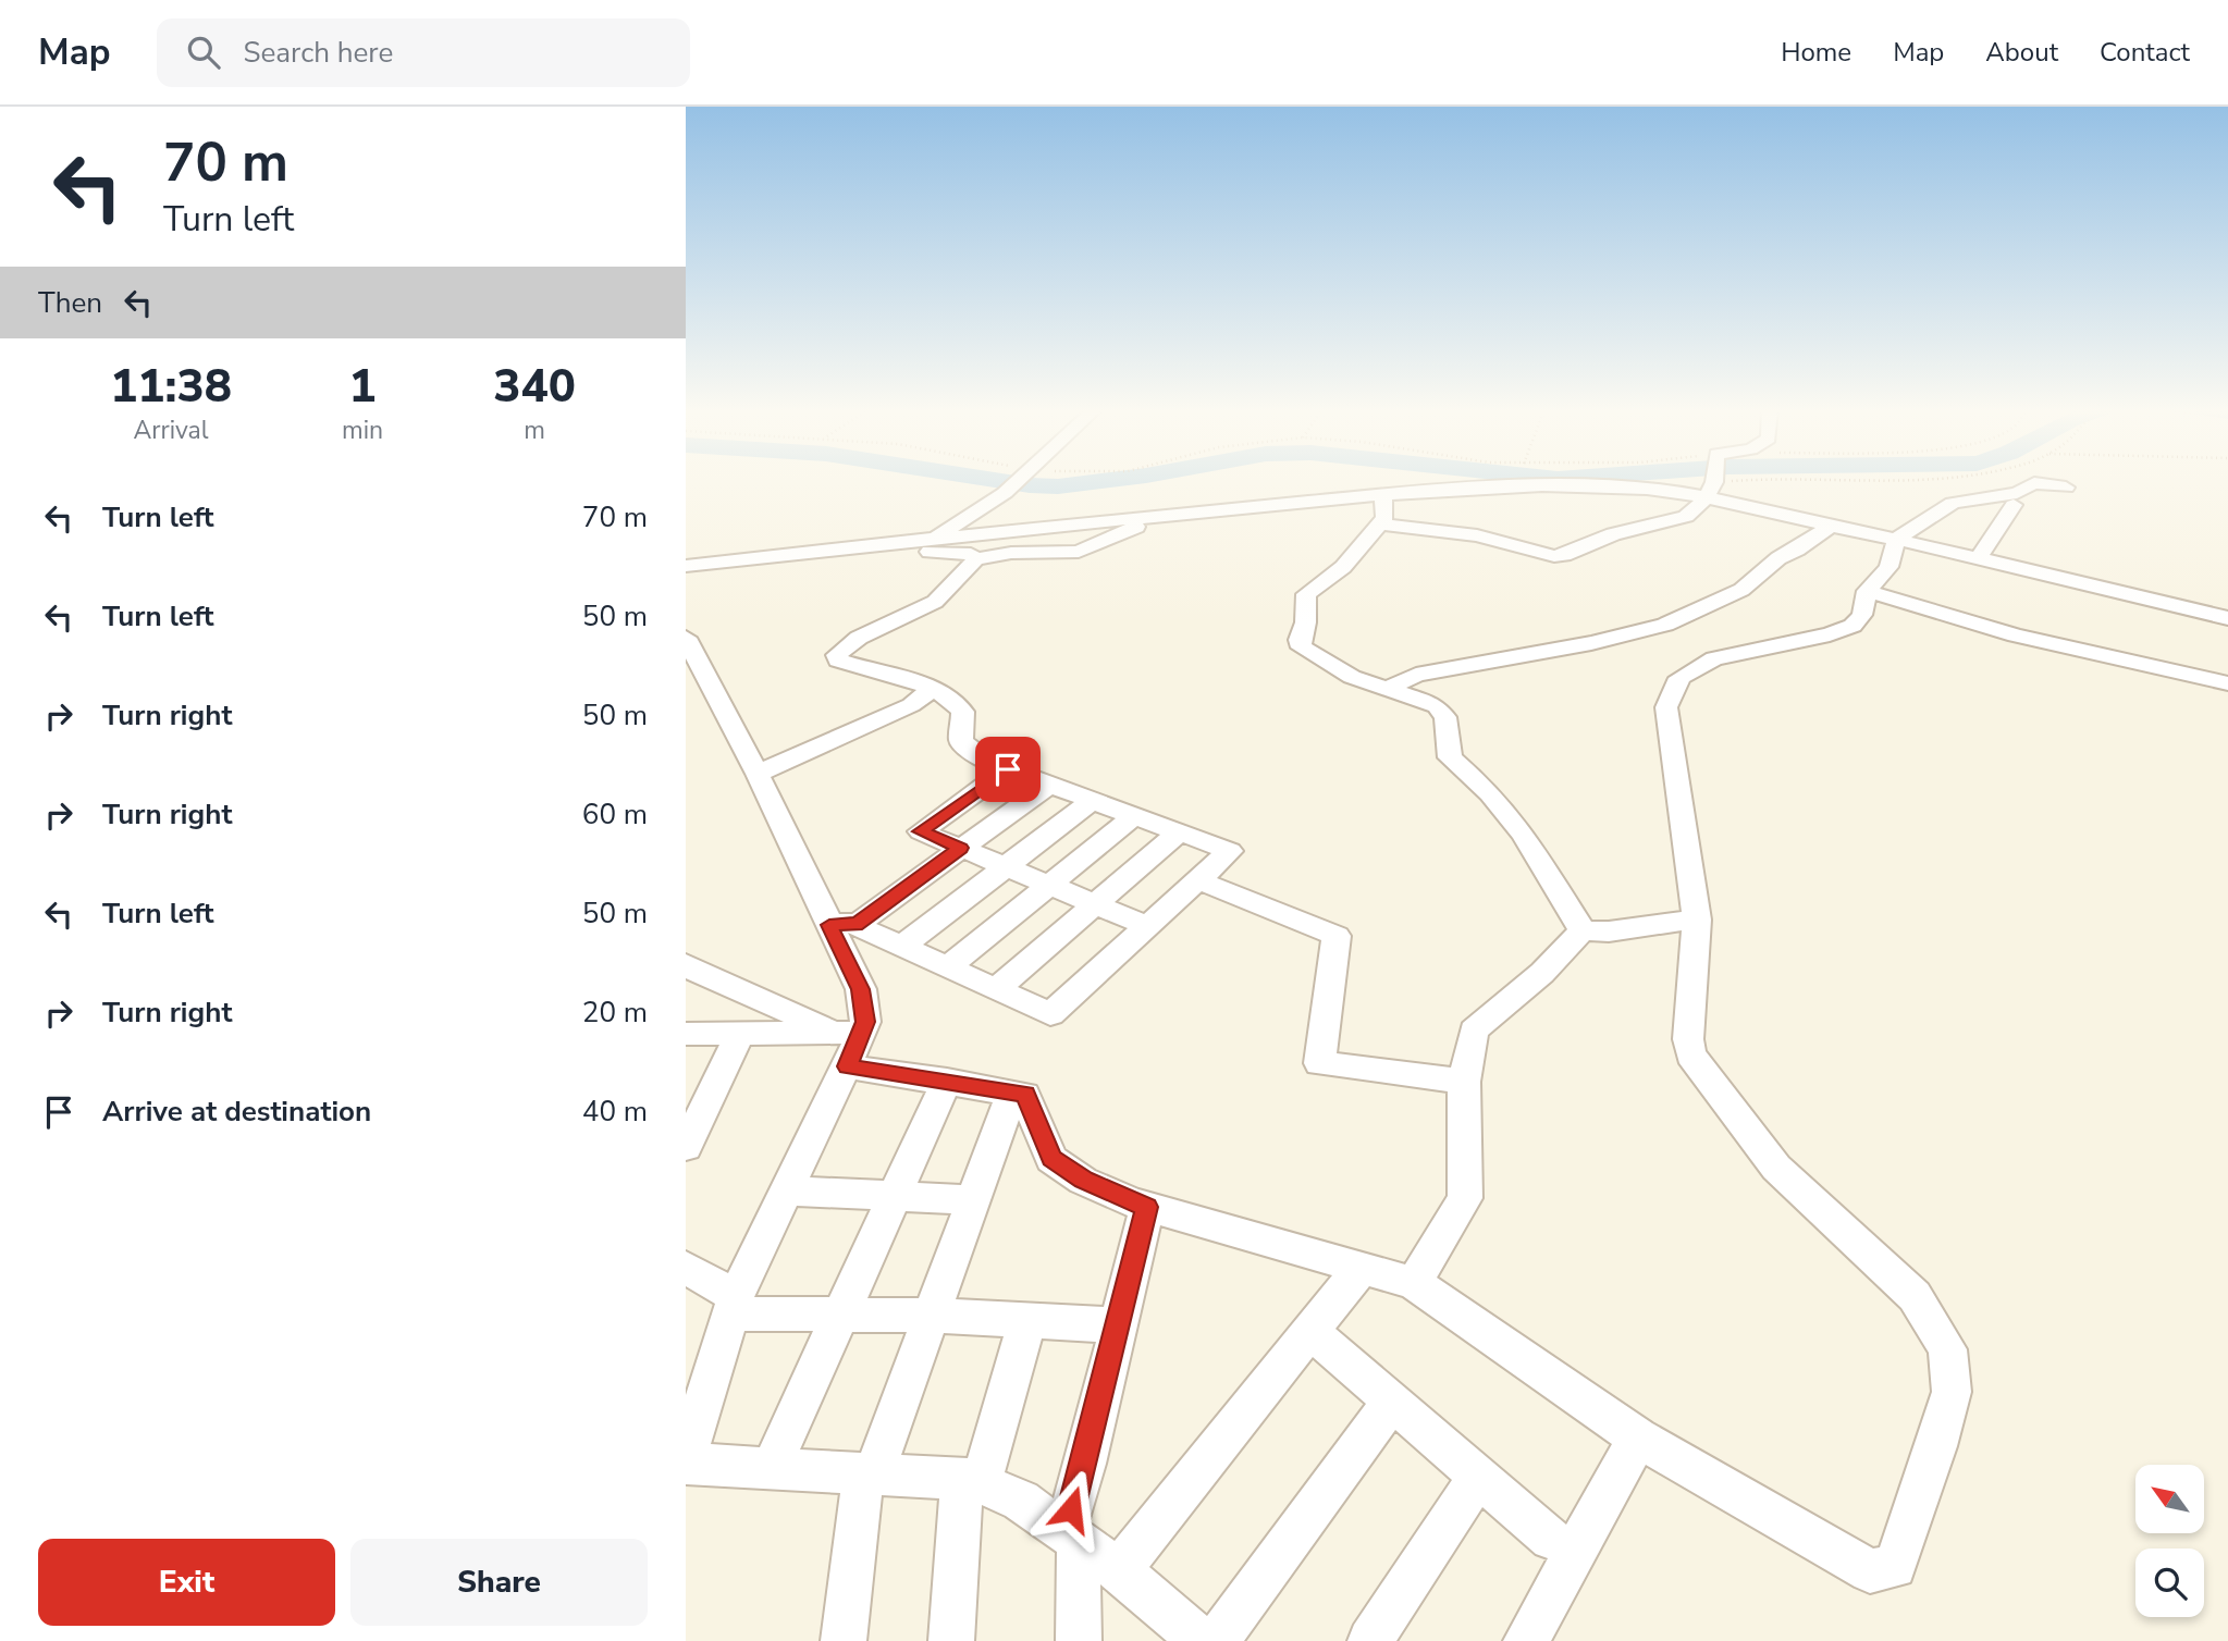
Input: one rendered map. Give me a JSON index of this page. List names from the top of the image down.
{
  "north": "top left",
  "page": {
    "header": "Map",
    "search": "Search here",
    "nav": [
      "Home",
      "Map",
      "About",
      "Contact"
    ],
    "turn": ["70 m", "Turn left"],
    "then": "Then",
    "eta": [
      "11:38",
      "Arrival",
      "1",
      "min",
      "340",
      "m"
    ],
    "list": [
      {
        "name": "Turn left",
        "value": "70 m"
      },
      {
        "name": "Turn left",
        "value": "50 m"
      },
      {
        "name": "Turn right",
        "value": "50 m"
      },
      {
        "name": "Turn right",
        "value": "60 m"
      },
      {
        "name": "Turn left",
        "value": "50 m"
      },
      {
        "name": "Turn right",
        "value": "20 m"
      },
      {
        "name": "Arrive at destination",
        "value": "40 m"
      }
    ],
    "buttons": ["Exit", "Share"]
  }
}
